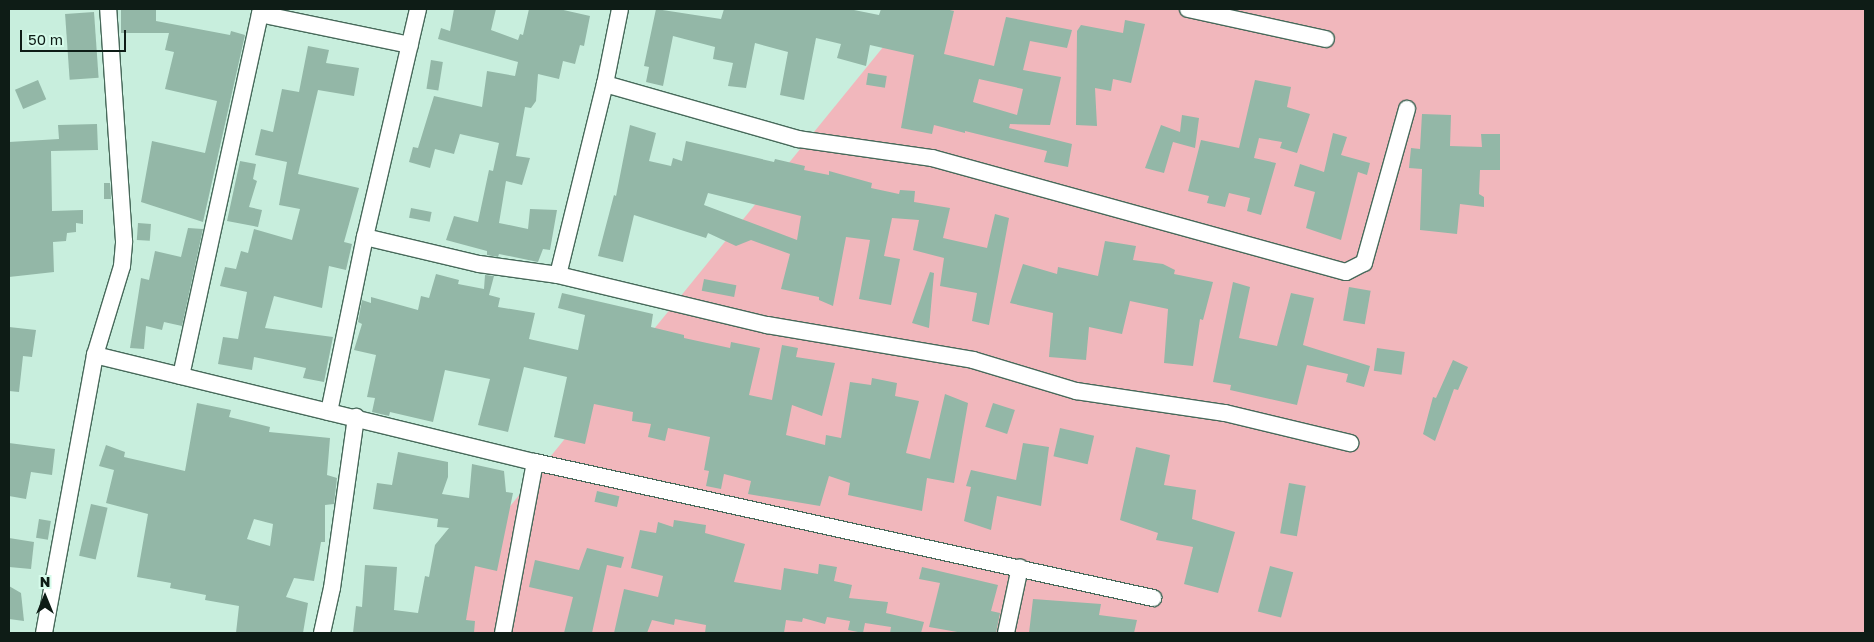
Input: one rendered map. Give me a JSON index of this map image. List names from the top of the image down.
{
  "scale_bar": "50 m",
  "north": "top"
}
